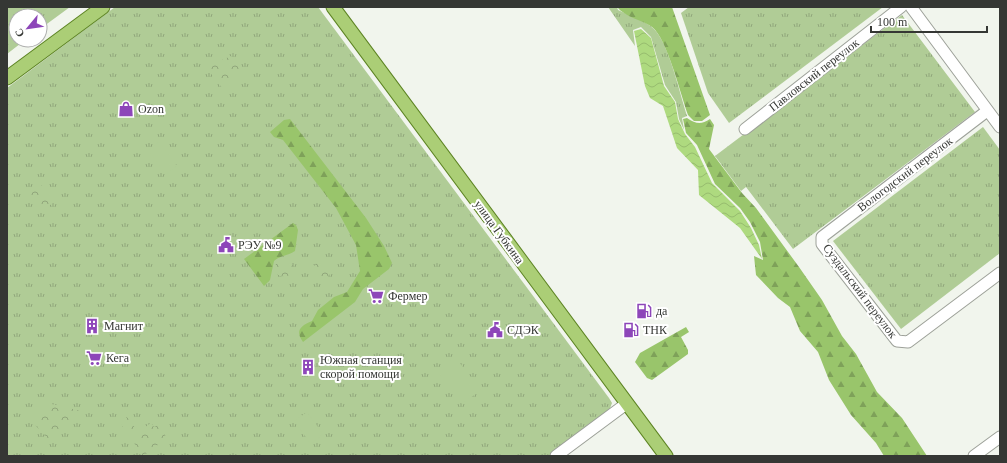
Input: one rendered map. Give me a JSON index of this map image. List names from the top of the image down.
{
  "streets": {
    "main road": ["улица Губкина"],
    "street": ["Павловский переулок", "Вологодский переулок", "Суздальский переулок"]
  },
  "crossings": [
    ["Вологодский переулок", "Суздальский переулок"]
  ],
  "places": {
    "shop": ["Ozon"],
    "public building": ["РЭУ №9", "СДЭК"],
    "supermarket": ["Фермер", "Кега"],
    "fuel station": ["да", "ТНК"],
    "building": ["Магнит", "Южная станция скорой помощи"]
  },
  "scale_bar": "100 m",
  "north": "bottom left"
}
